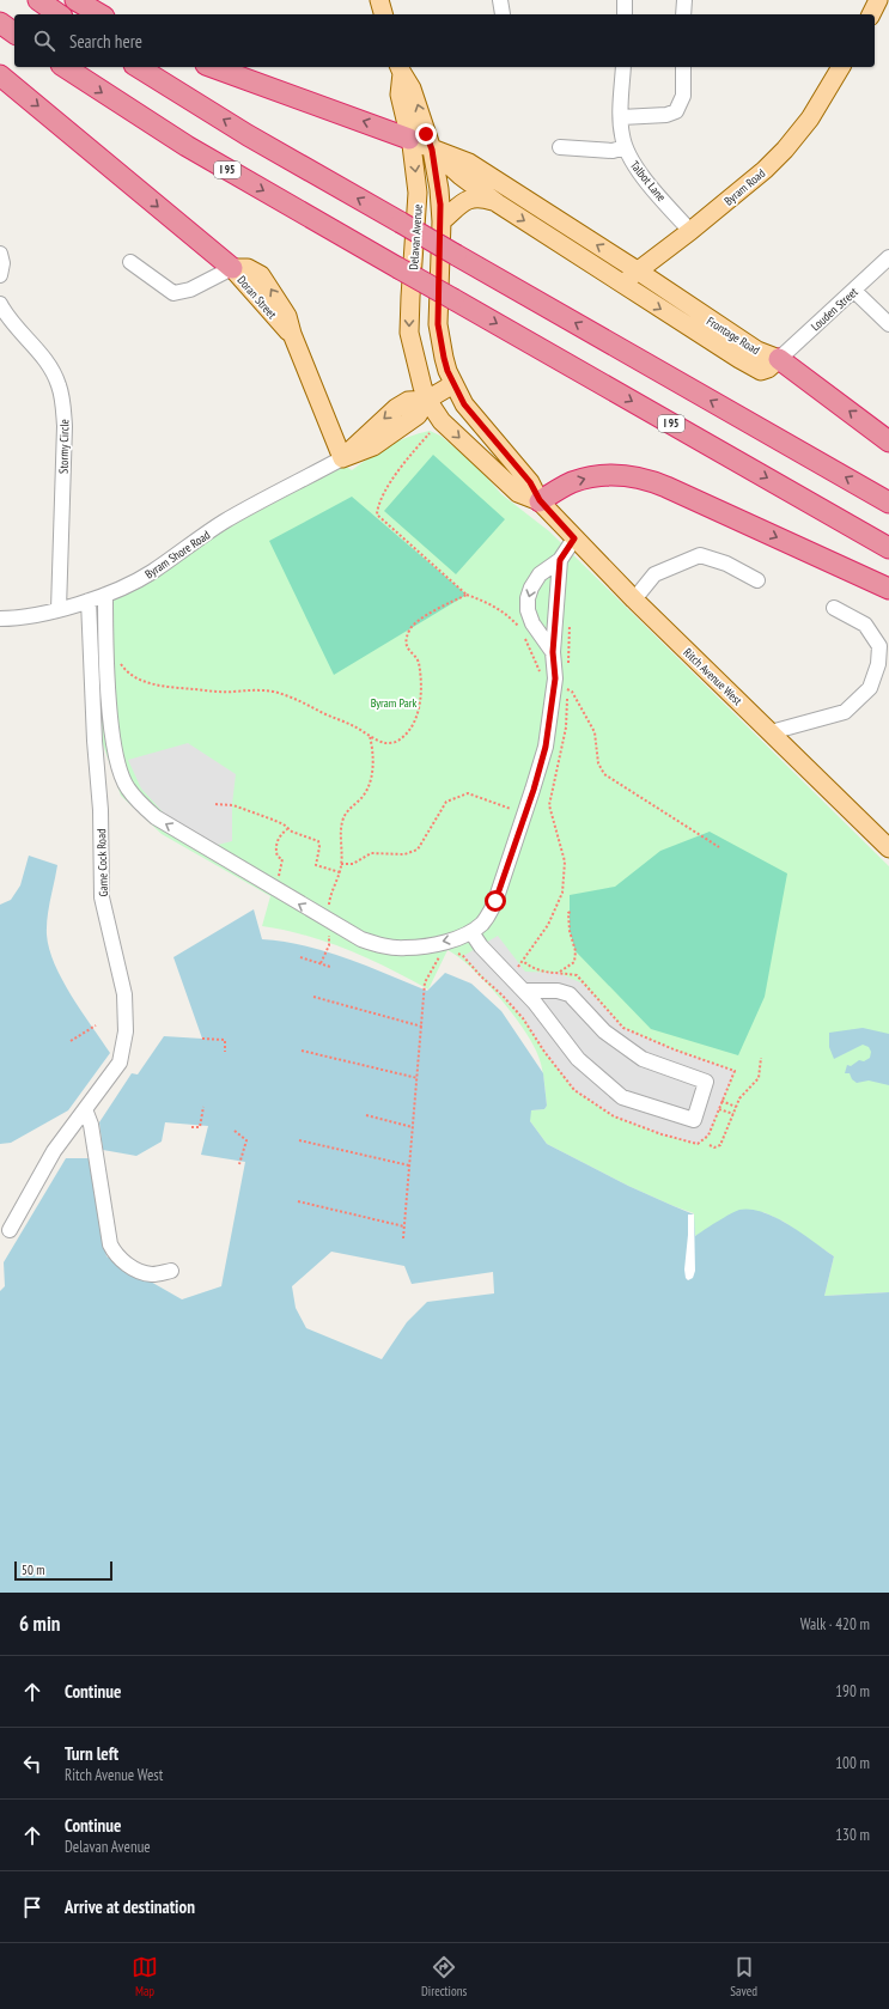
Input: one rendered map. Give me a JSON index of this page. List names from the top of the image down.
{
  "streets": {
    "highway": ["I 95"],
    "main road": [
      "Byram Road",
      "Delavan Avenue",
      "Doran Street",
      "Frontage Road",
      "Byram Shore Road",
      "Ritch Avenue West"
    ],
    "street": [
      "Talbot Lane",
      "Louden Street",
      "Stormy Circle",
      "Game Cock Road"
    ]
  },
  "crossings": [
    ["Talbot Lane", "Byram Road"],
    ["Byram Road", "Frontage Road"],
    ["Delavan Avenue", "Frontage Road"],
    ["Delavan Avenue", "Byram Shore Road"],
    ["Delavan Avenue", "Ritch Avenue West"],
    ["Doran Street", "Byram Shore Road"],
    ["Louden Street", "Frontage Road"],
    ["Stormy Circle", "Byram Shore Road"],
    ["Byram Shore Road", "Ritch Avenue West"],
    ["Byram Shore Road", "Game Cock Road"]
  ],
  "parks": ["Byram Park"],
  "scale_bar": "50 m",
  "page": {
    "search": "Search here",
    "scale": "50 m",
    "heading": ["6 min", "Walk · 420 m"],
    "list": [
      ["Continue", "190 m"],
      ["Turn left", "Ritch Avenue West", "100 m"],
      ["Continue", "Delavan Avenue", "130 m"],
      "Arrive at destination"
    ],
    "nav": ["Map", "Directions", "Saved"]
  }
}
